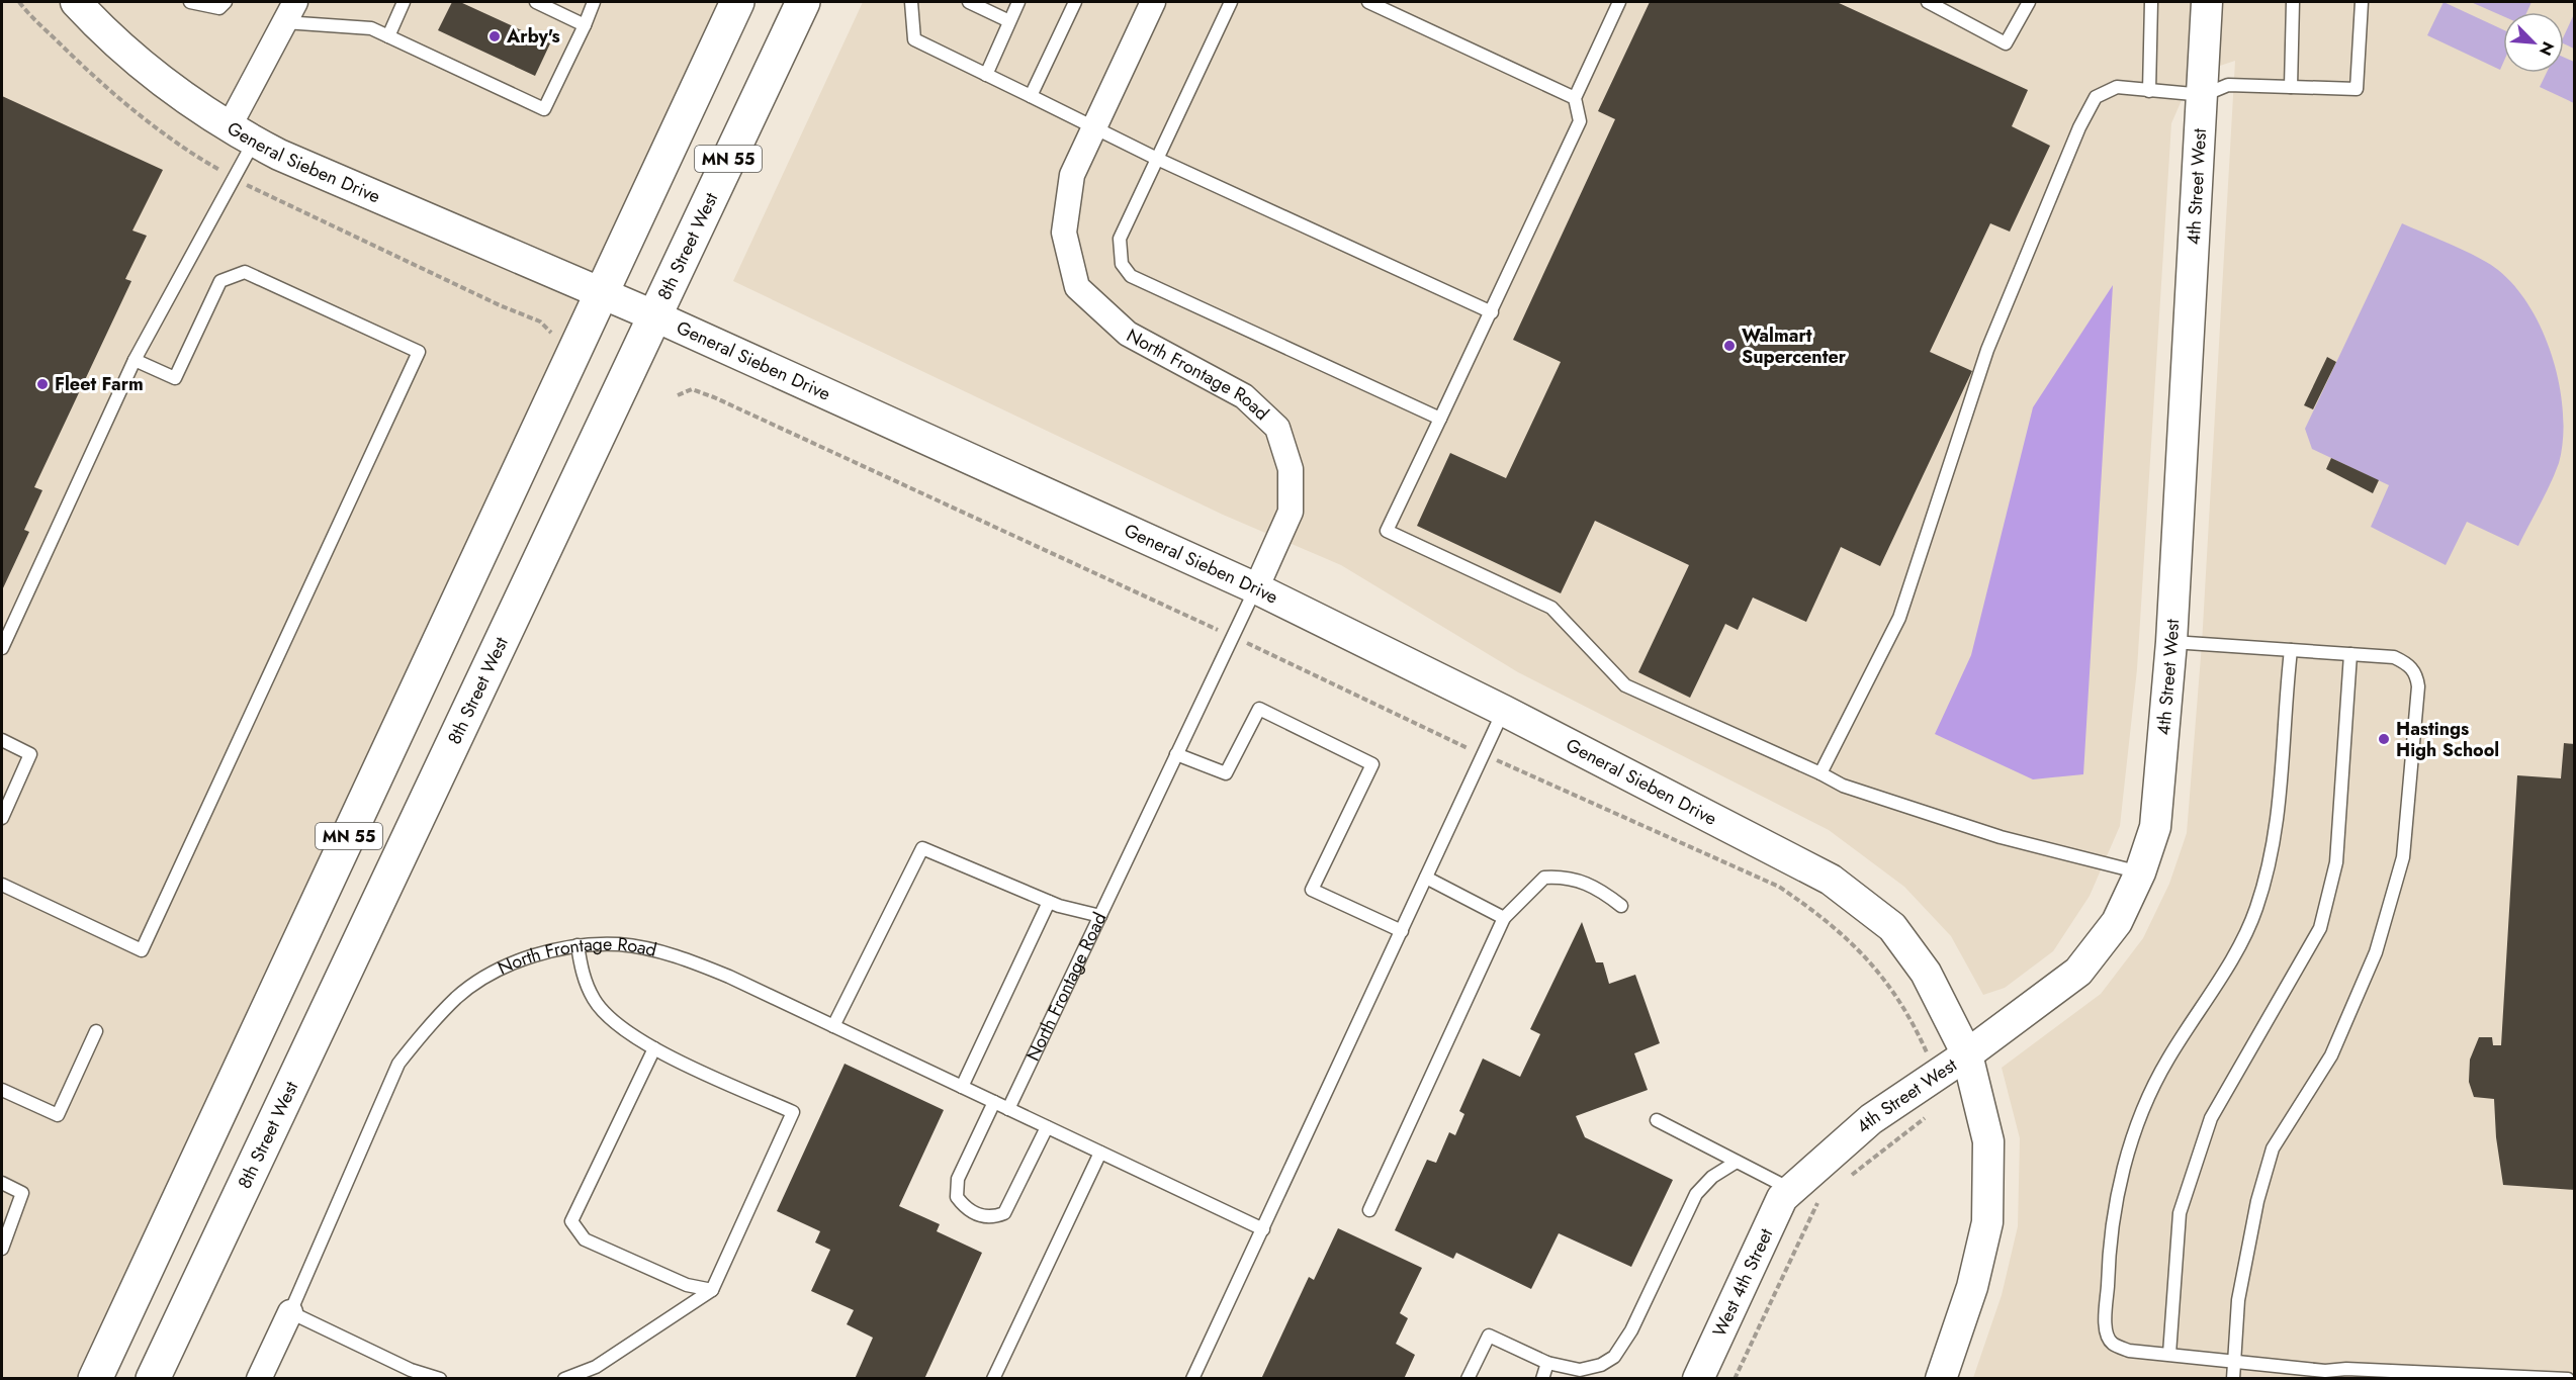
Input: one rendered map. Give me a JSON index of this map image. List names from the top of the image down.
{
  "streets": {
    "highway": ["MN 55", "8th Street West"],
    "street": [
      "General Sieben Drive",
      "4th Street West",
      "North Frontage Road",
      "West 4th Street"
    ]
  },
  "crossings": [
    ["MN 55", "General Sieben Drive"],
    ["General Sieben Drive", "4th Street West"],
    ["General Sieben Drive", "8th Street West"],
    ["General Sieben Drive", "North Frontage Road"],
    ["4th Street West", "West 4th Street"]
  ],
  "places": [
    "Arby's",
    "Walmart Supercenter",
    "Fleet Farm",
    "Hastings High School"
  ],
  "north": "bottom right"
}
